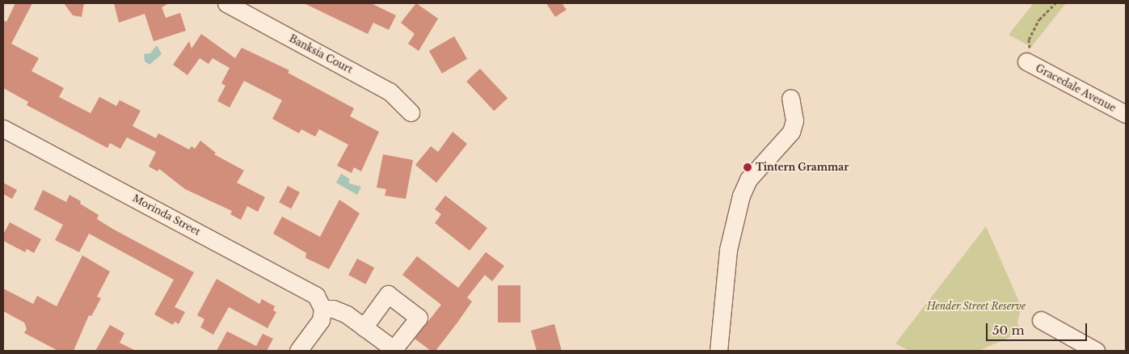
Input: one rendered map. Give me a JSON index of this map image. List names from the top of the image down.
{
  "streets": {
    "street": ["Banksia Court", "Gracedale Avenue", "Morinda Street"]
  },
  "parks": ["Hender Street Reserve"],
  "places": ["Tintern Grammar"],
  "scale_bar": "50 m"
}
